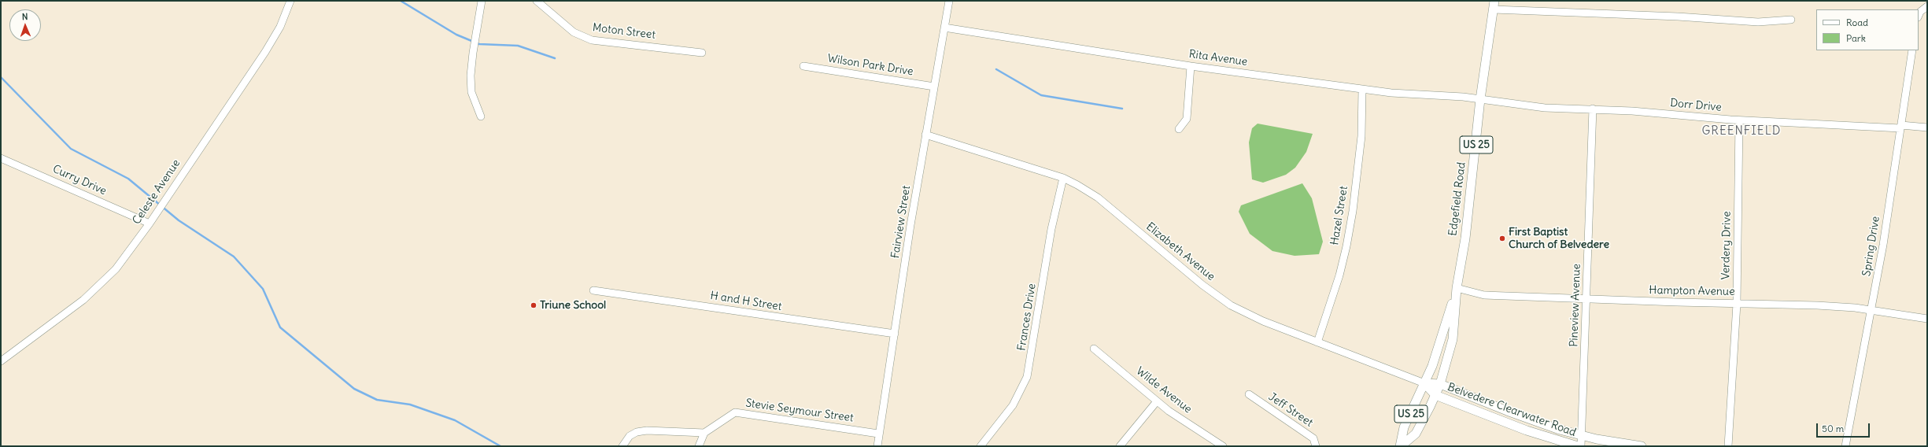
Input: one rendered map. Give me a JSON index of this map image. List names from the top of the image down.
{
  "streets": {
    "main road": ["US 25", "Edgefield Road", "Belvedere Clearwater Road"],
    "street": [
      "Moton Street",
      "Rita Avenue",
      "Wilson Park Drive",
      "Dorr Drive",
      "Curry Drive",
      "Celeste Avenue",
      "Hazel Street",
      "Fairview Street",
      "Verdery Drive",
      "Spring Drive",
      "Elizabeth Avenue",
      "Hampton Avenue",
      "H and H Street",
      "Pineview Avenue",
      "Frances Drive",
      "Wilde Avenue",
      "Jeff Street",
      "Stevie Seymour Street"
    ]
  },
  "crossings": [
    ["Rita Avenue", "Dorr Drive"],
    ["Rita Avenue", "Edgefield Road"],
    ["Rita Avenue", "Hazel Street"],
    ["Rita Avenue", "Fairview Street"],
    ["Wilson Park Drive", "Fairview Street"],
    ["Dorr Drive", "Verdery Drive"],
    ["Dorr Drive", "Spring Drive"],
    ["Dorr Drive", "Pineview Avenue"],
    ["Curry Drive", "Celeste Avenue"],
    ["Edgefield Road", "Elizabeth Avenue"],
    ["Edgefield Road", "Hampton Avenue"],
    ["Edgefield Road", "Belvedere Clearwater Road"],
    ["Hazel Street", "Elizabeth Avenue"],
    ["Fairview Street", "Elizabeth Avenue"],
    ["Fairview Street", "H and H Street"],
    ["Fairview Street", "Stevie Seymour Street"],
    ["Verdery Drive", "Hampton Avenue"],
    ["Spring Drive", "Hampton Avenue"],
    ["Elizabeth Avenue", "Frances Drive"],
    ["Elizabeth Avenue", "Belvedere Clearwater Road"],
    ["Hampton Avenue", "Pineview Avenue"],
    ["Pineview Avenue", "Belvedere Clearwater Road"]
  ],
  "districts": ["GREENFIELD"],
  "places": ["First Baptist Church of Belvedere", "Triune School"],
  "legend": ["Road", "Park"],
  "scale_bar": "50 m",
  "north": "top"
}
